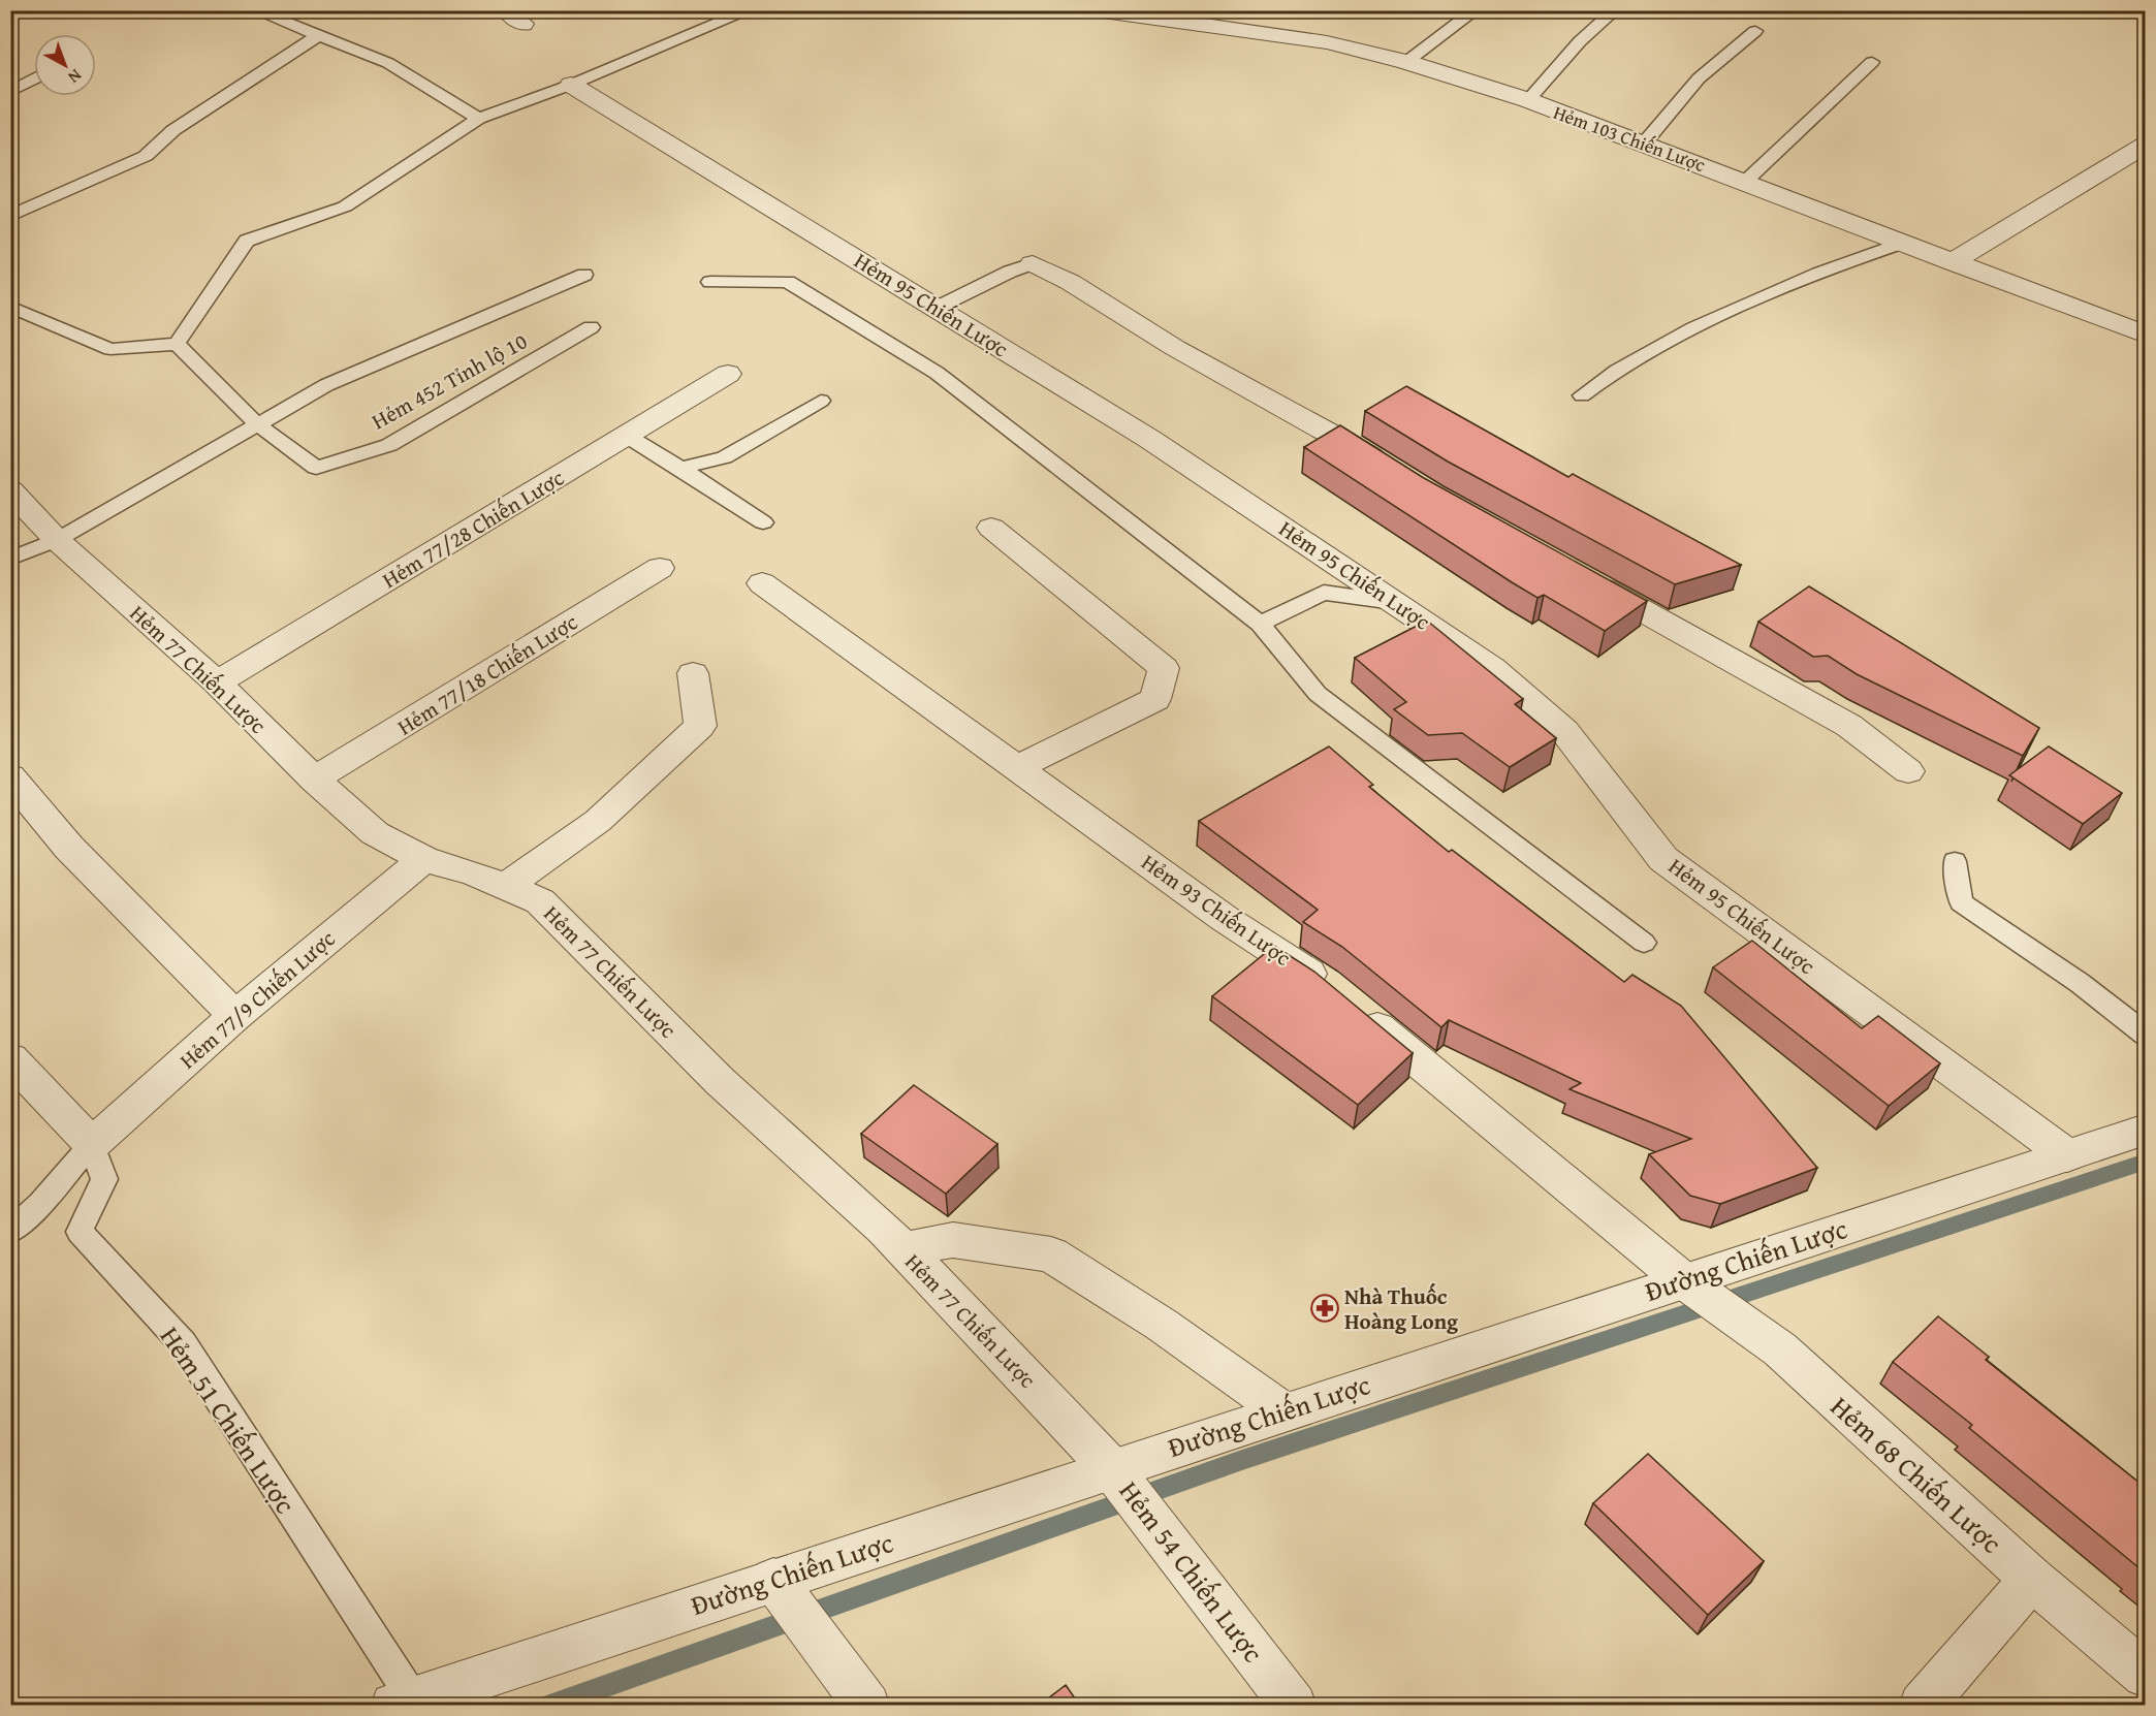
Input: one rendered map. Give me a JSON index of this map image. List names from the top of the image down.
{
  "streets": {
    "street": [
      "Hẻm 103 Chiến Lược",
      "Hẻm 95 Chiến Lược",
      "Hẻm 77/28 Chiến Lược",
      "Hẻm 77 Chiến Lược",
      "Hẻm 77/18 Chiến Lược",
      "Hẻm 93 Chiến Lược",
      "Hẻm 77/9 Chiến Lược",
      "Đường Chiến Lược",
      "Hẻm 51 Chiến Lược",
      "Hẻm 68 Chiến Lược",
      "Hẻm 54 Chiến Lược"
    ],
    "lane": ["Hẻm 452 Tỉnh lộ 10"]
  },
  "crossings": [
    ["Hẻm 95 Chiến Lược", "Đường Chiến Lược"],
    ["Hẻm 77/28 Chiến Lược", "Hẻm 77 Chiến Lược"],
    ["Hẻm 77 Chiến Lược", "Hẻm 77/18 Chiến Lược"],
    ["Hẻm 77 Chiến Lược", "Hẻm 77/9 Chiến Lược"],
    ["Hẻm 77 Chiến Lược", "Đường Chiến Lược"],
    ["Hẻm 77 Chiến Lược", "Hẻm 54 Chiến Lược"],
    ["Hẻm 93 Chiến Lược", "Đường Chiến Lược"],
    ["Hẻm 93 Chiến Lược", "Hẻm 68 Chiến Lược"],
    ["Hẻm 77/9 Chiến Lược", "Hẻm 51 Chiến Lược"],
    ["Đường Chiến Lược", "Hẻm 51 Chiến Lược"],
    ["Đường Chiến Lược", "Hẻm 68 Chiến Lược"],
    ["Đường Chiến Lược", "Hẻm 54 Chiến Lược"]
  ],
  "places": {
    "pharmacy": ["Nhà Thuốc Hoàng Long"]
  },
  "north": "bottom right"
}
